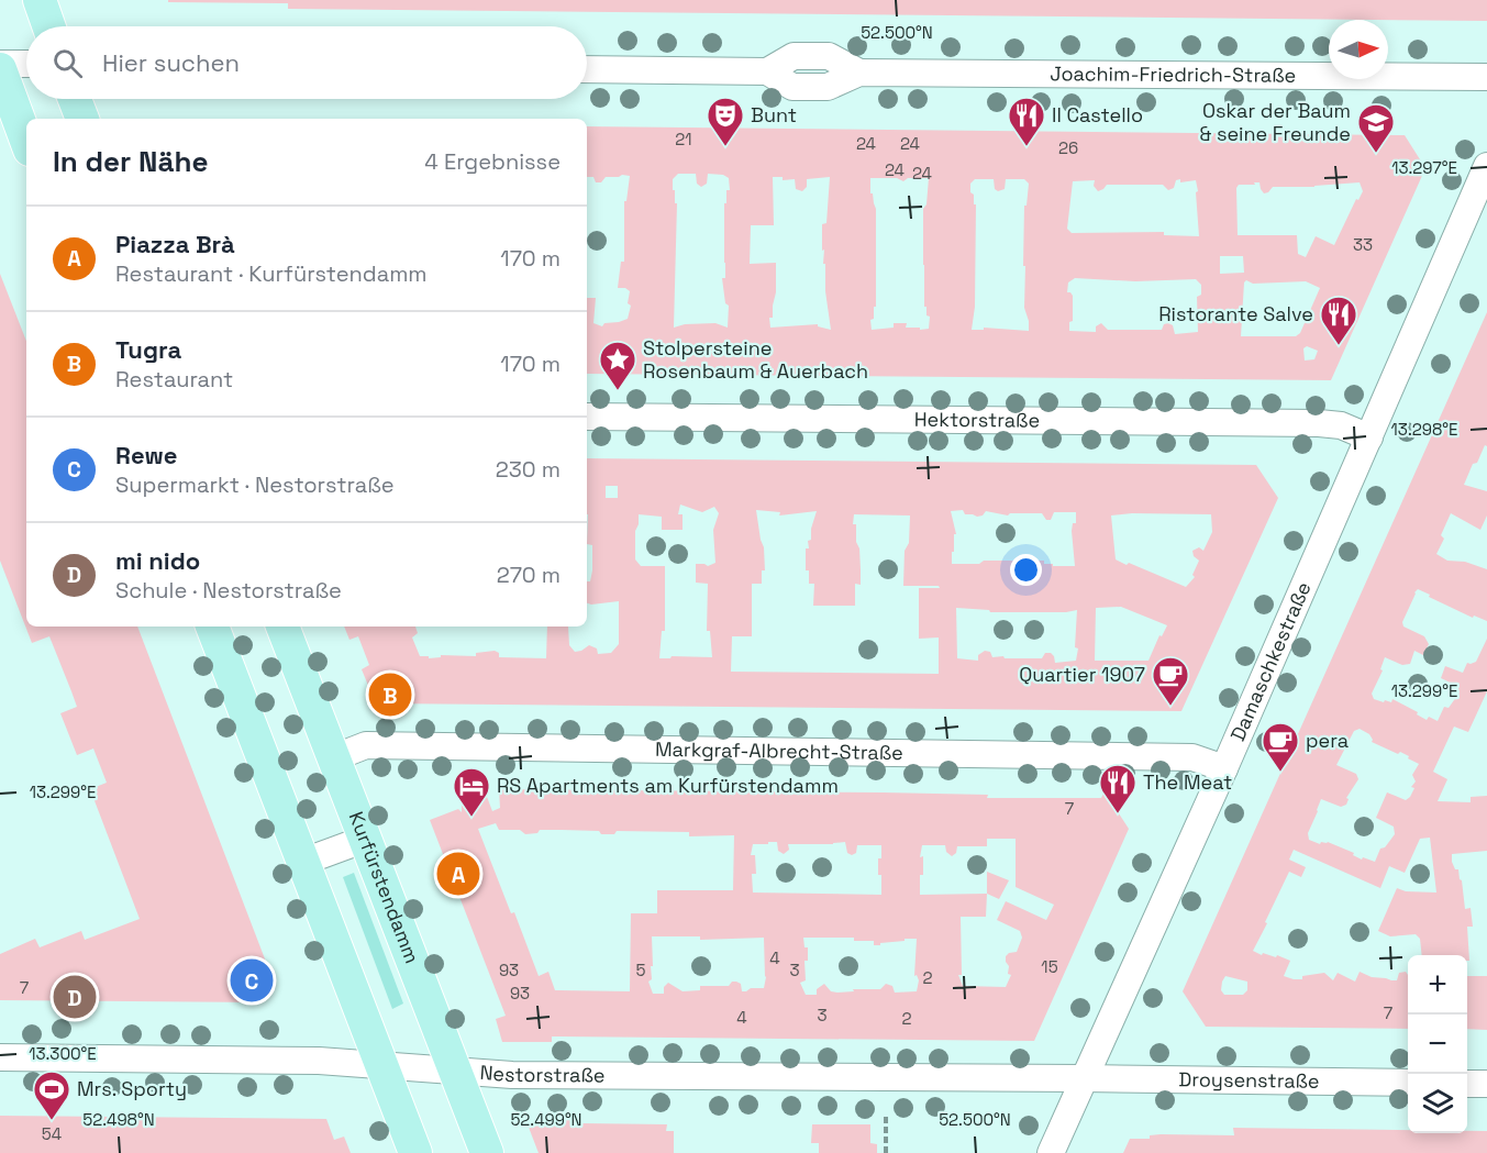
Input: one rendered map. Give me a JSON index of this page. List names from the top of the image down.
{
  "streets": {
    "main road": ["Kurfürstendamm"],
    "street": [
      "Joachim-Friedrich-Straße",
      "Hektorstraße",
      "Damaschkestraße",
      "Markgraf-Albrecht-Straße",
      "Nestorstraße",
      "Droysenstraße"
    ]
  },
  "crossings": [
    ["Hektorstraße", "Damaschkestraße"],
    ["Damaschkestraße", "Markgraf-Albrecht-Straße"],
    ["Damaschkestraße", "Nestorstraße"],
    ["Damaschkestraße", "Droysenstraße"],
    ["Markgraf-Albrecht-Straße", "Kurfürstendamm"],
    ["Kurfürstendamm", "Nestorstraße"],
    ["Nestorstraße", "Droysenstraße"]
  ],
  "places": {
    "theatre": ["Bunt"],
    "restaurant": ["Il Castello", "Ristorante Salve", "The Meat"],
    "school or university": ["Oskar der Baum & seine Freunde"],
    "place": ["Stolpersteine Rosenbaum & Auerbach"],
    "cafe": ["Quartier 1907", "pera"],
    "hotel": ["RS Apartments am Kurfürstendamm"],
    "sports": ["Mrs. Sporty"]
  },
  "house_numbers": [
    "21",
    "24",
    "24",
    "26",
    "24",
    "24",
    "33",
    "7",
    "4",
    "15",
    "93",
    "5",
    "3",
    "2",
    "7",
    "93",
    "7",
    "3",
    "4",
    "2",
    "54"
  ],
  "north": "right",
  "page": {
    "search": "Hier suchen",
    "heading": ["In der Nähe", "4 Ergebnisse"],
    "list": [
      {
        "mark": "A",
        "name": "Piazza Brà",
        "note": "Restaurant · Kurfürstendamm",
        "value": "170 m"
      },
      {
        "mark": "B",
        "name": "Tugra",
        "note": "Restaurant",
        "value": "170 m"
      },
      {
        "mark": "C",
        "name": "Rewe",
        "note": "Supermarkt · Nestorstraße",
        "value": "230 m"
      },
      {
        "mark": "D",
        "name": "mi nido",
        "note": "Schule · Nestorstraße",
        "value": "270 m"
      }
    ],
    "pins": [
      "B",
      "A",
      "C",
      "D"
    ],
    "map_buttons": ["+", "−"]
  },
  "coordinates": [
    "52.500°N",
    "13.297°E",
    "13.298°E",
    "13.299°E",
    "13.300°E",
    "52.498°N",
    "52.499°N"
  ]
}
